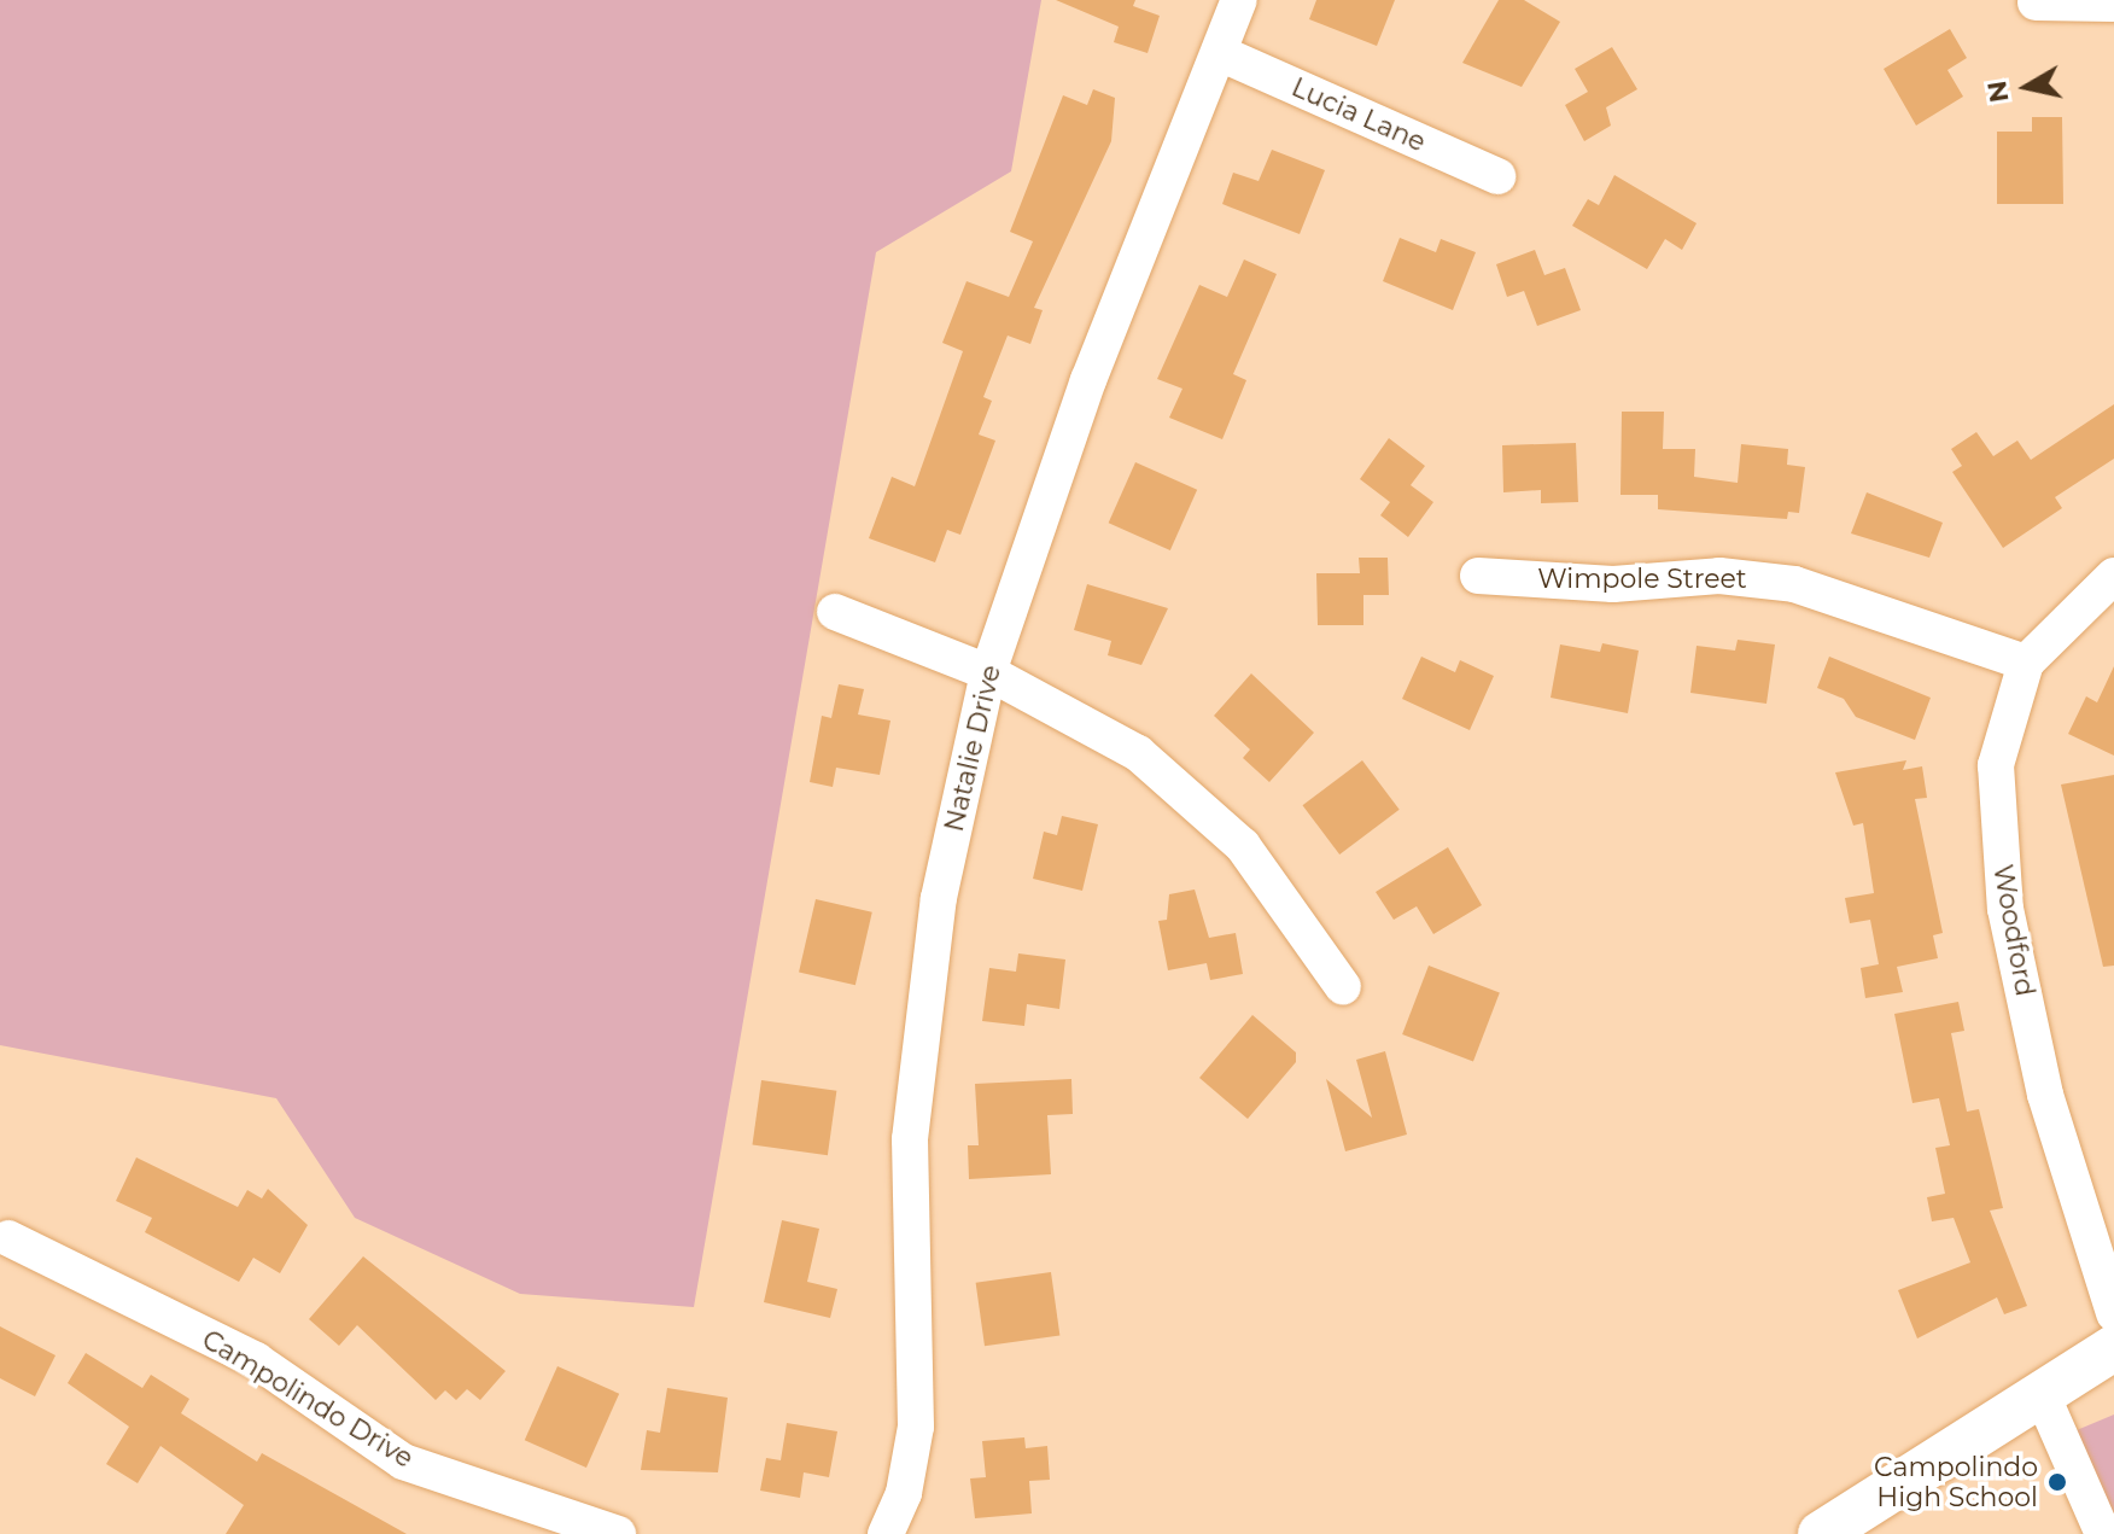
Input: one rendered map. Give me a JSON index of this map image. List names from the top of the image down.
{
  "streets": {
    "street": [
      "Lucia Lane",
      "Wimpole Street",
      "Natalie Drive",
      "Woodford",
      "Campolindo Drive"
    ]
  },
  "crossings": [
    ["Lucia Lane", "Natalie Drive"],
    ["Wimpole Street", "Woodford"]
  ],
  "places": ["Campolindo High School"],
  "north": "left"
}
